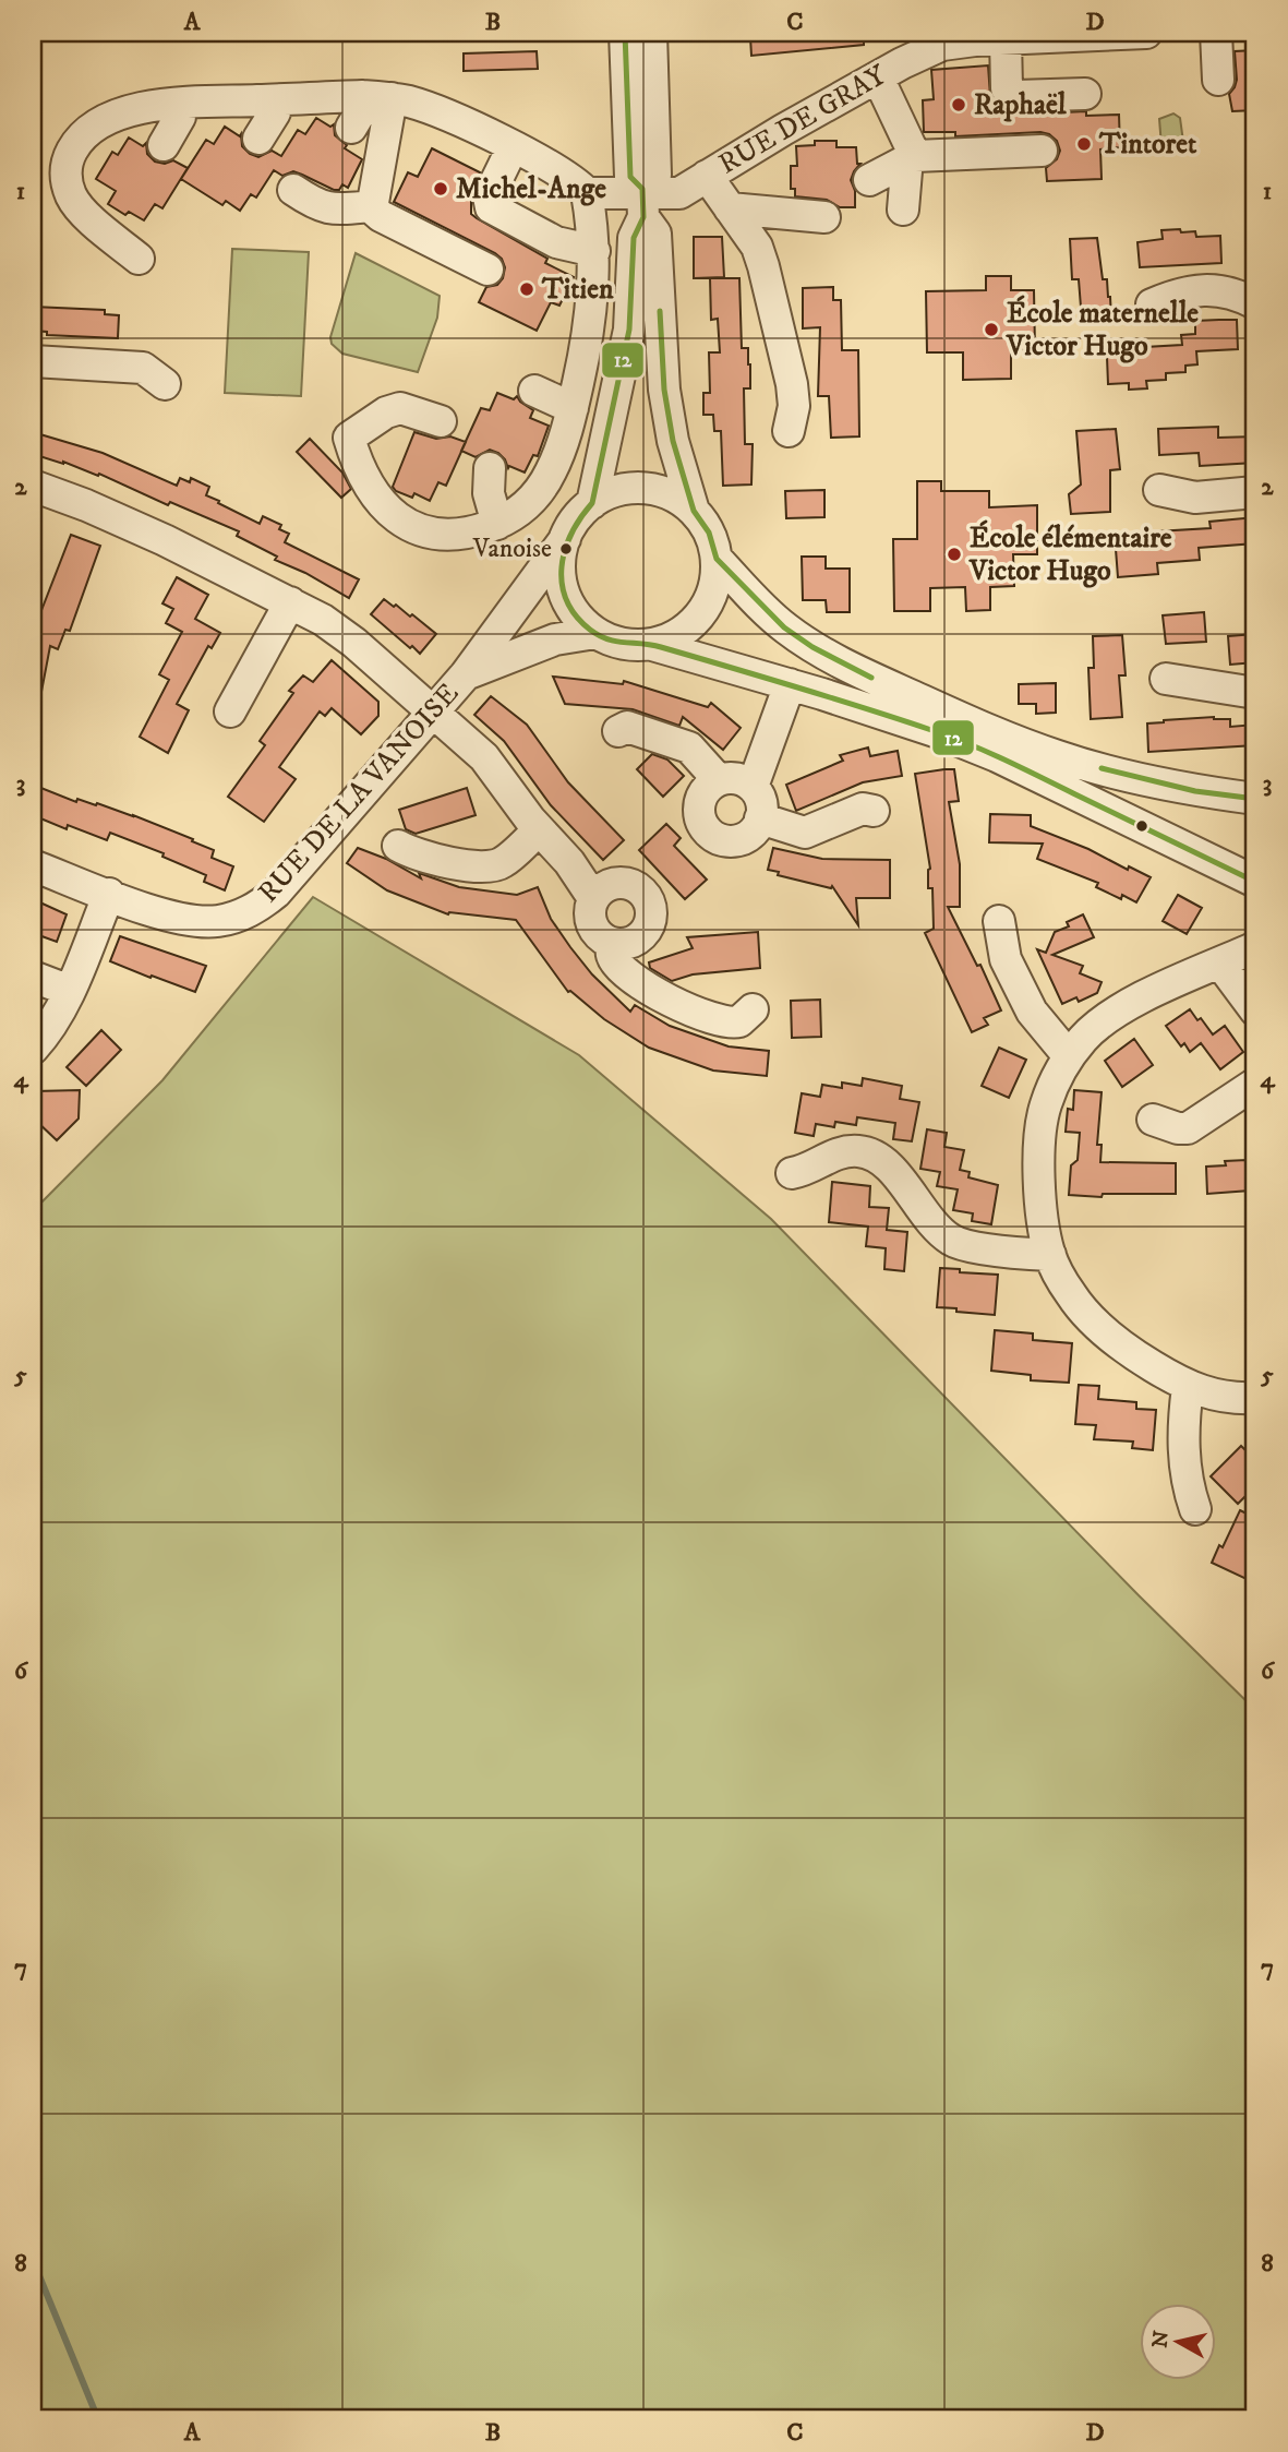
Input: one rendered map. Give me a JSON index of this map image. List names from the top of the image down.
{
  "streets": {
    "street": ["RUE DE GRAY", "RUE DE LA VANOISE"]
  },
  "places": [
    "Raphaël",
    "Tintoret",
    "Michel-Ange",
    "Titien",
    "École maternelle Victor Hugo",
    "Vanoise",
    "École élémentaire Victor Hugo"
  ],
  "lines": ["transit line 12"],
  "north": "left",
  "grid": {
    "columns": [
      "A",
      "B",
      "C",
      "D"
    ],
    "rows": [
      "1",
      "2",
      "3",
      "4",
      "5",
      "6",
      "7",
      "8"
    ]
  }
}
